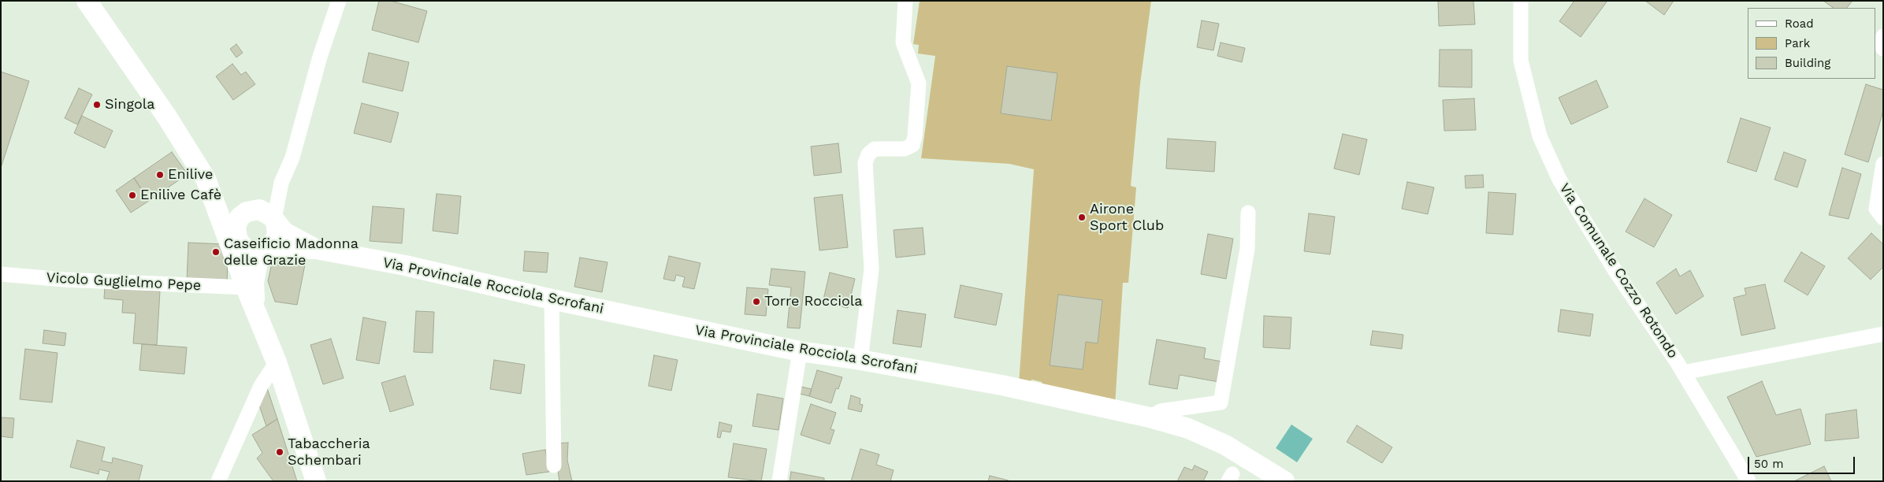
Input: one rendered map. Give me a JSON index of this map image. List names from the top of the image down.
{
  "streets": {
    "street": ["Via Comunale Cozzo Rotondo", "Vicolo Guglielmo Pepe", "Via Provinciale Rocciola Scrofani"]
  },
  "places": [
    "Singola",
    "Enilive",
    "Enilive Cafè",
    "Airone Sport Club",
    "Caseificio Madonna delle Grazie",
    "Torre Rocciola",
    "Tabaccheria Schembari"
  ],
  "legend": ["Road", "Park", "Building"],
  "scale_bar": "50 m"
}
